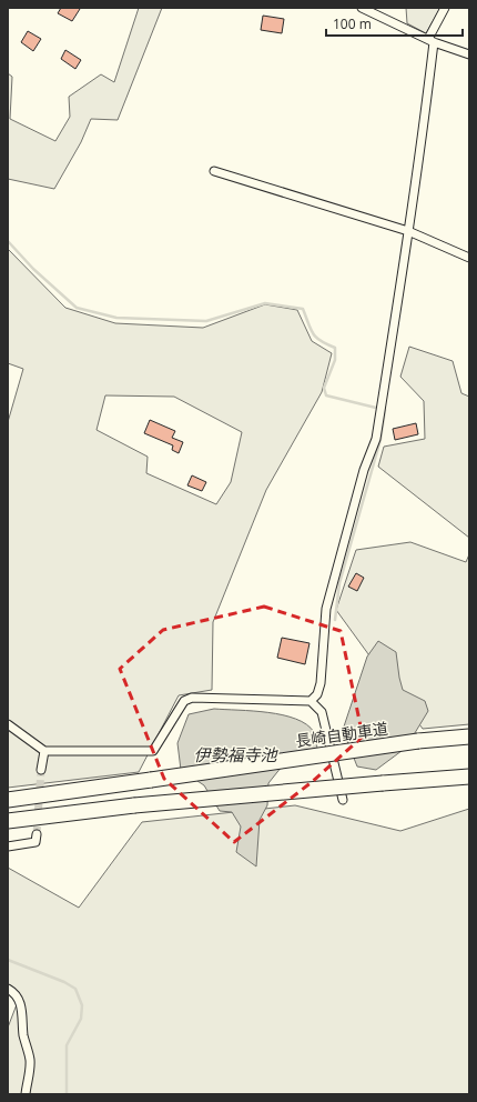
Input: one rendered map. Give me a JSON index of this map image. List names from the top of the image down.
{
  "streets": {
    "highway": ["長崎自動車道"]
  },
  "water": ["伊勢福寺池"],
  "scale_bar": "100 m"
}
